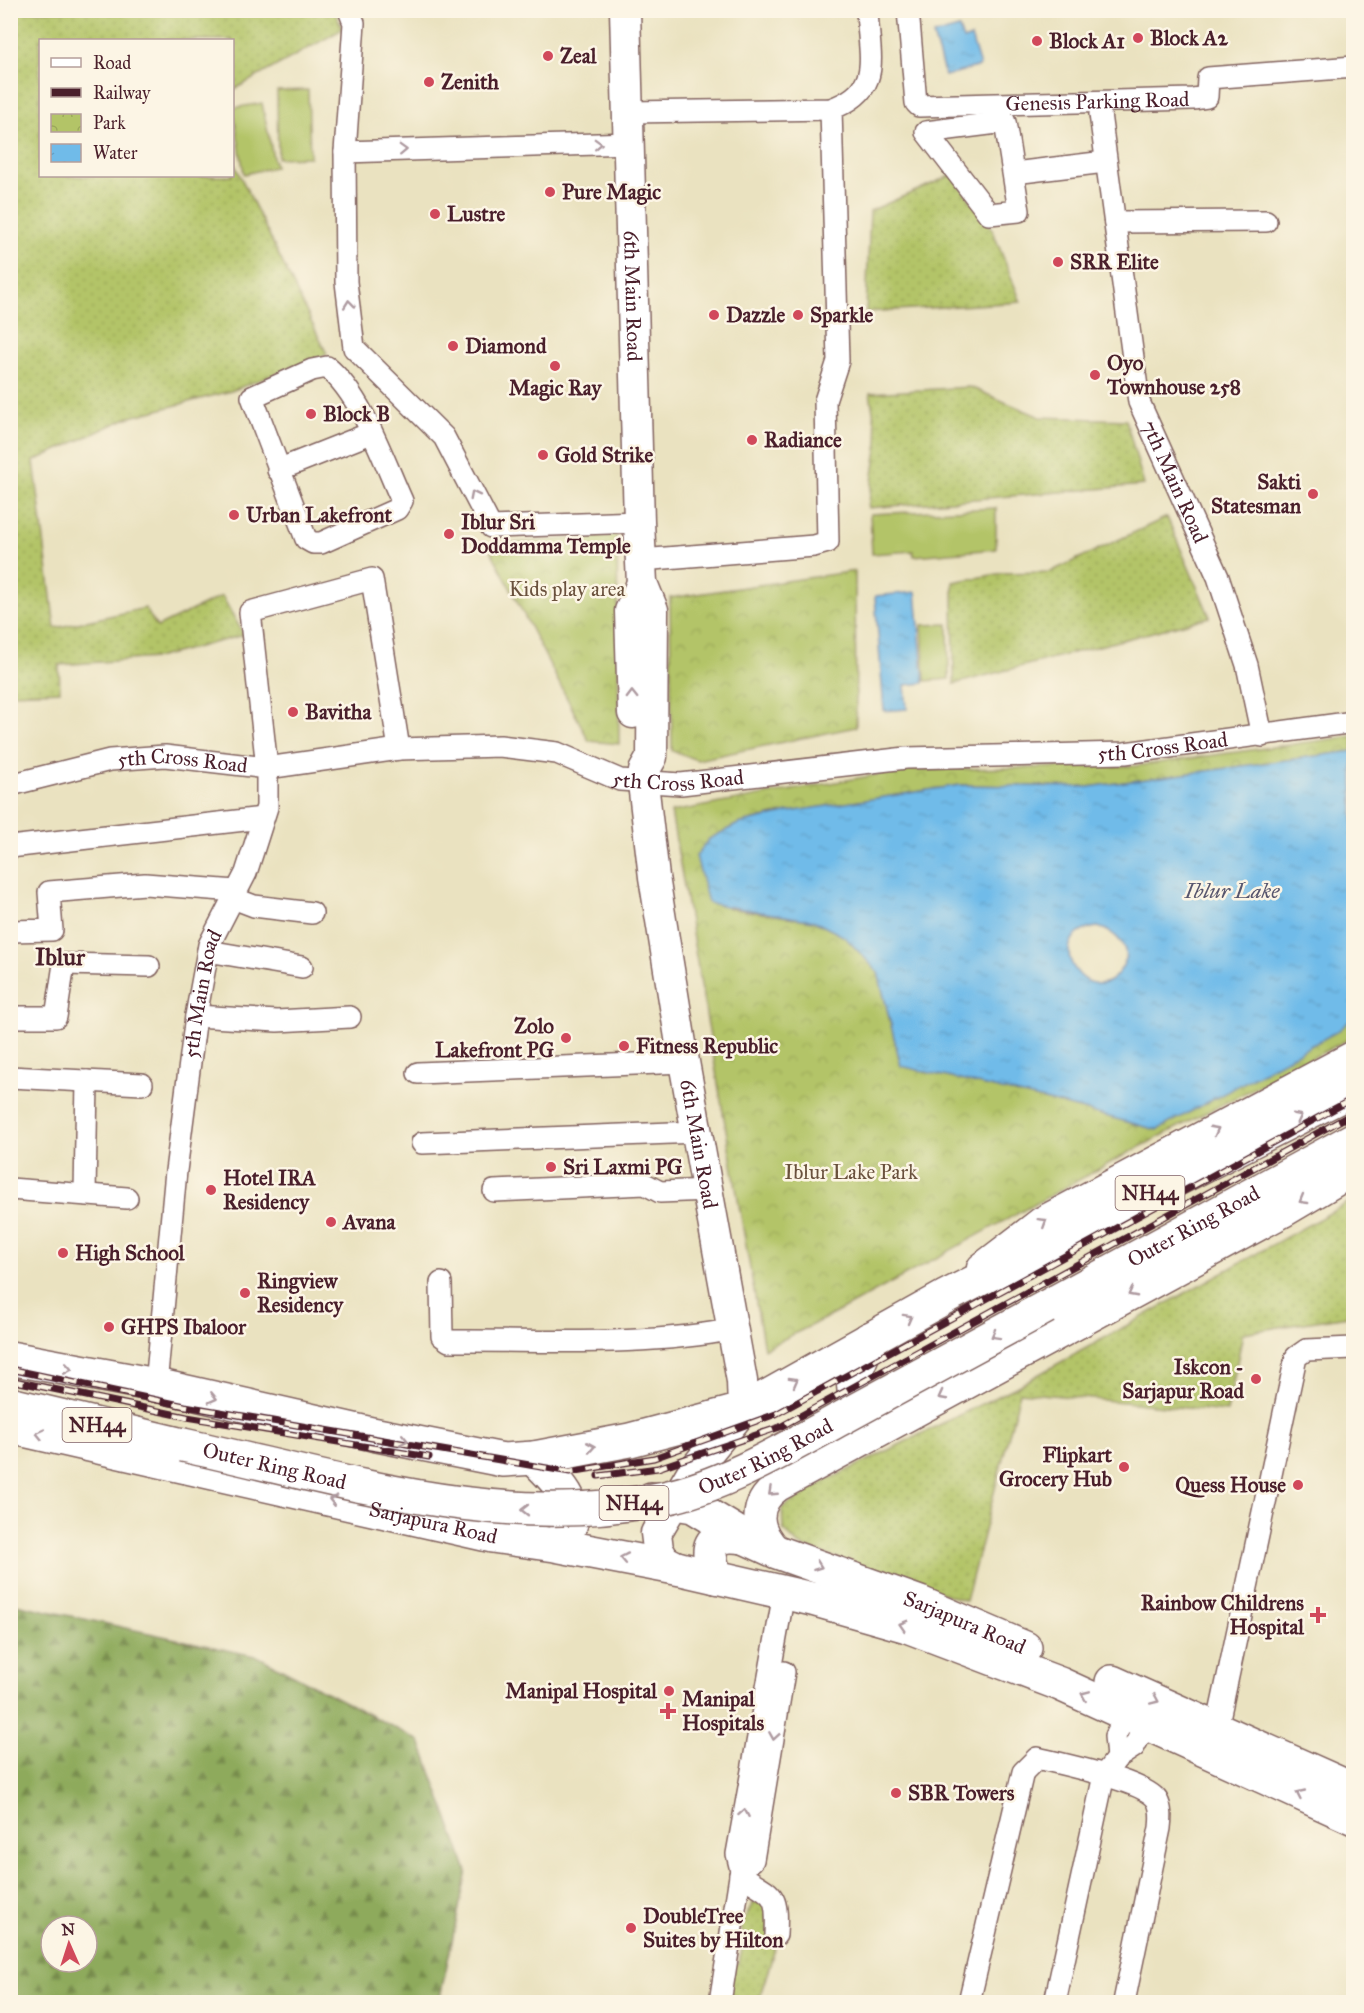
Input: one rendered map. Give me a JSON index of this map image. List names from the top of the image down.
{
  "streets": {
    "main road": ["NH44", "Outer Ring Road", "Sarjapura Road"],
    "street": [
      "Genesis Parking Road",
      "6th Main Road",
      "7th Main Road",
      "5th Cross Road",
      "5th Main Road"
    ]
  },
  "crossings": [
    ["6th Main Road", "5th Cross Road"],
    ["6th Main Road", "NH44"],
    ["7th Main Road", "5th Cross Road"],
    ["5th Cross Road", "5th Main Road"],
    ["5th Main Road", "NH44"]
  ],
  "districts": ["Iblur"],
  "water": ["Iblur Lake"],
  "parks": ["Kids play area", "Iblur Lake Park"],
  "places": {
    "other": [
      "Block A2",
      "Block A1",
      "Zeal",
      "Zenith",
      "Pure Magic",
      "Lustre",
      "SRR Elite",
      "Dazzle",
      "Sparkle",
      "Diamond",
      "Magic Ray",
      "Oyo Townhouse 258",
      "Block B",
      "Radiance",
      "Gold Strike",
      "Sakti Statesman",
      "Urban Lakefront",
      "Iblur Sri Doddamma Temple",
      "Bavitha",
      "Zolo Lakefront PG",
      "Fitness Republic",
      "Sri Laxmi PG",
      "Hotel IRA Residency",
      "Avana",
      "High School",
      "Ringview Residency",
      "GHPS Ibaloor",
      "Iskcon - Sarjapur Road",
      "Flipkart Grocery Hub",
      "Quess House",
      "Manipal Hospital",
      "SBR Towers",
      "DoubleTree Suites by Hilton"
    ],
    "health": ["Rainbow Childrens Hospital", "Manipal Hospitals"]
  },
  "legend": [
    "Road",
    "Railway",
    "Park",
    "Water"
  ],
  "north": "top"
}
